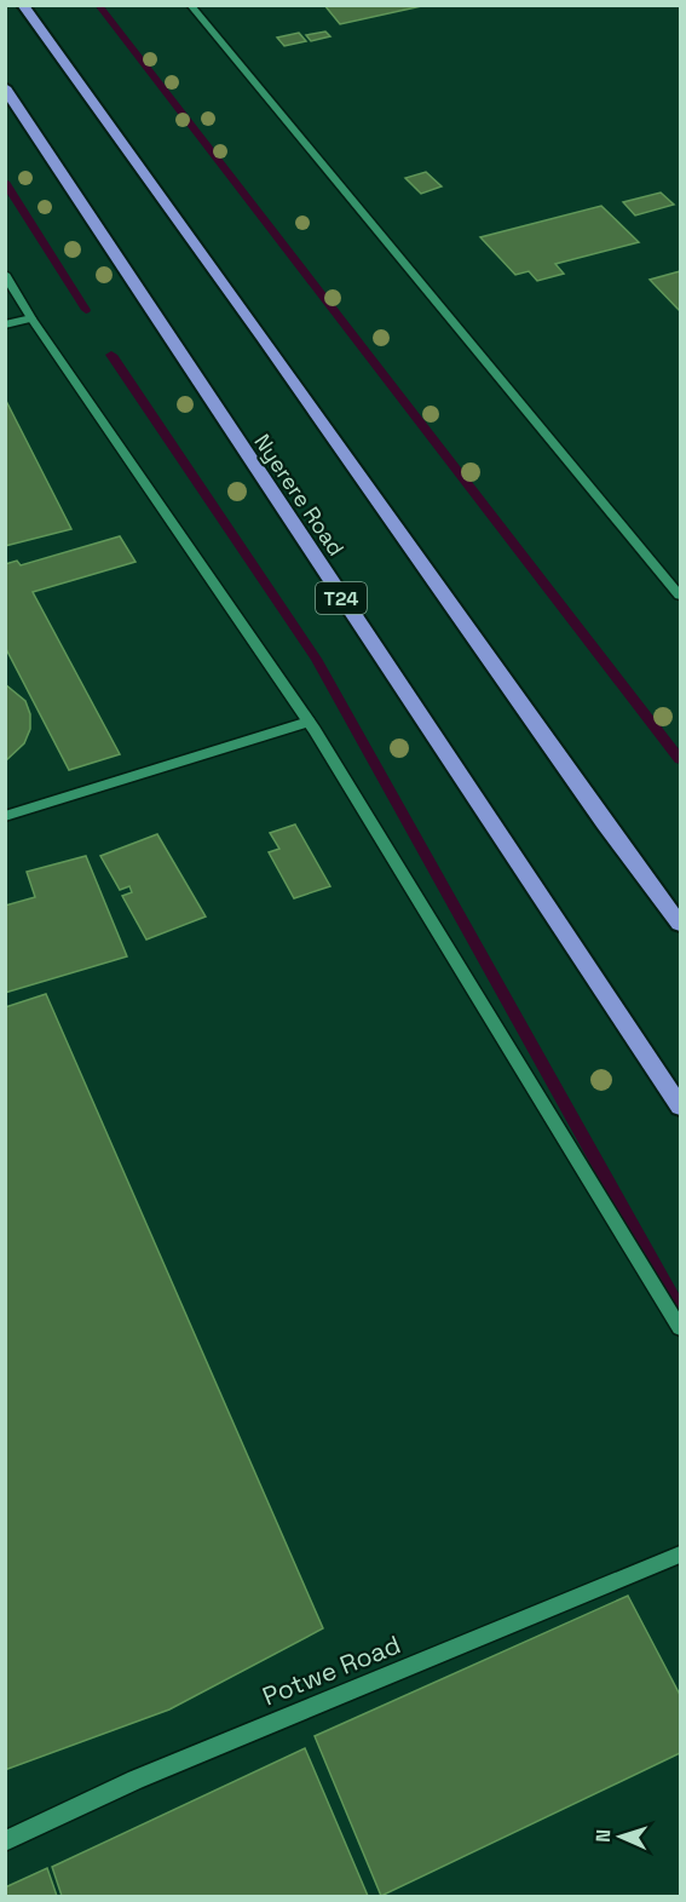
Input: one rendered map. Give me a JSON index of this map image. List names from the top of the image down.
{
  "streets": {
    "highway": ["Nyerere Road", "T24"],
    "street": ["Potwe Road"]
  },
  "north": "left"
}
